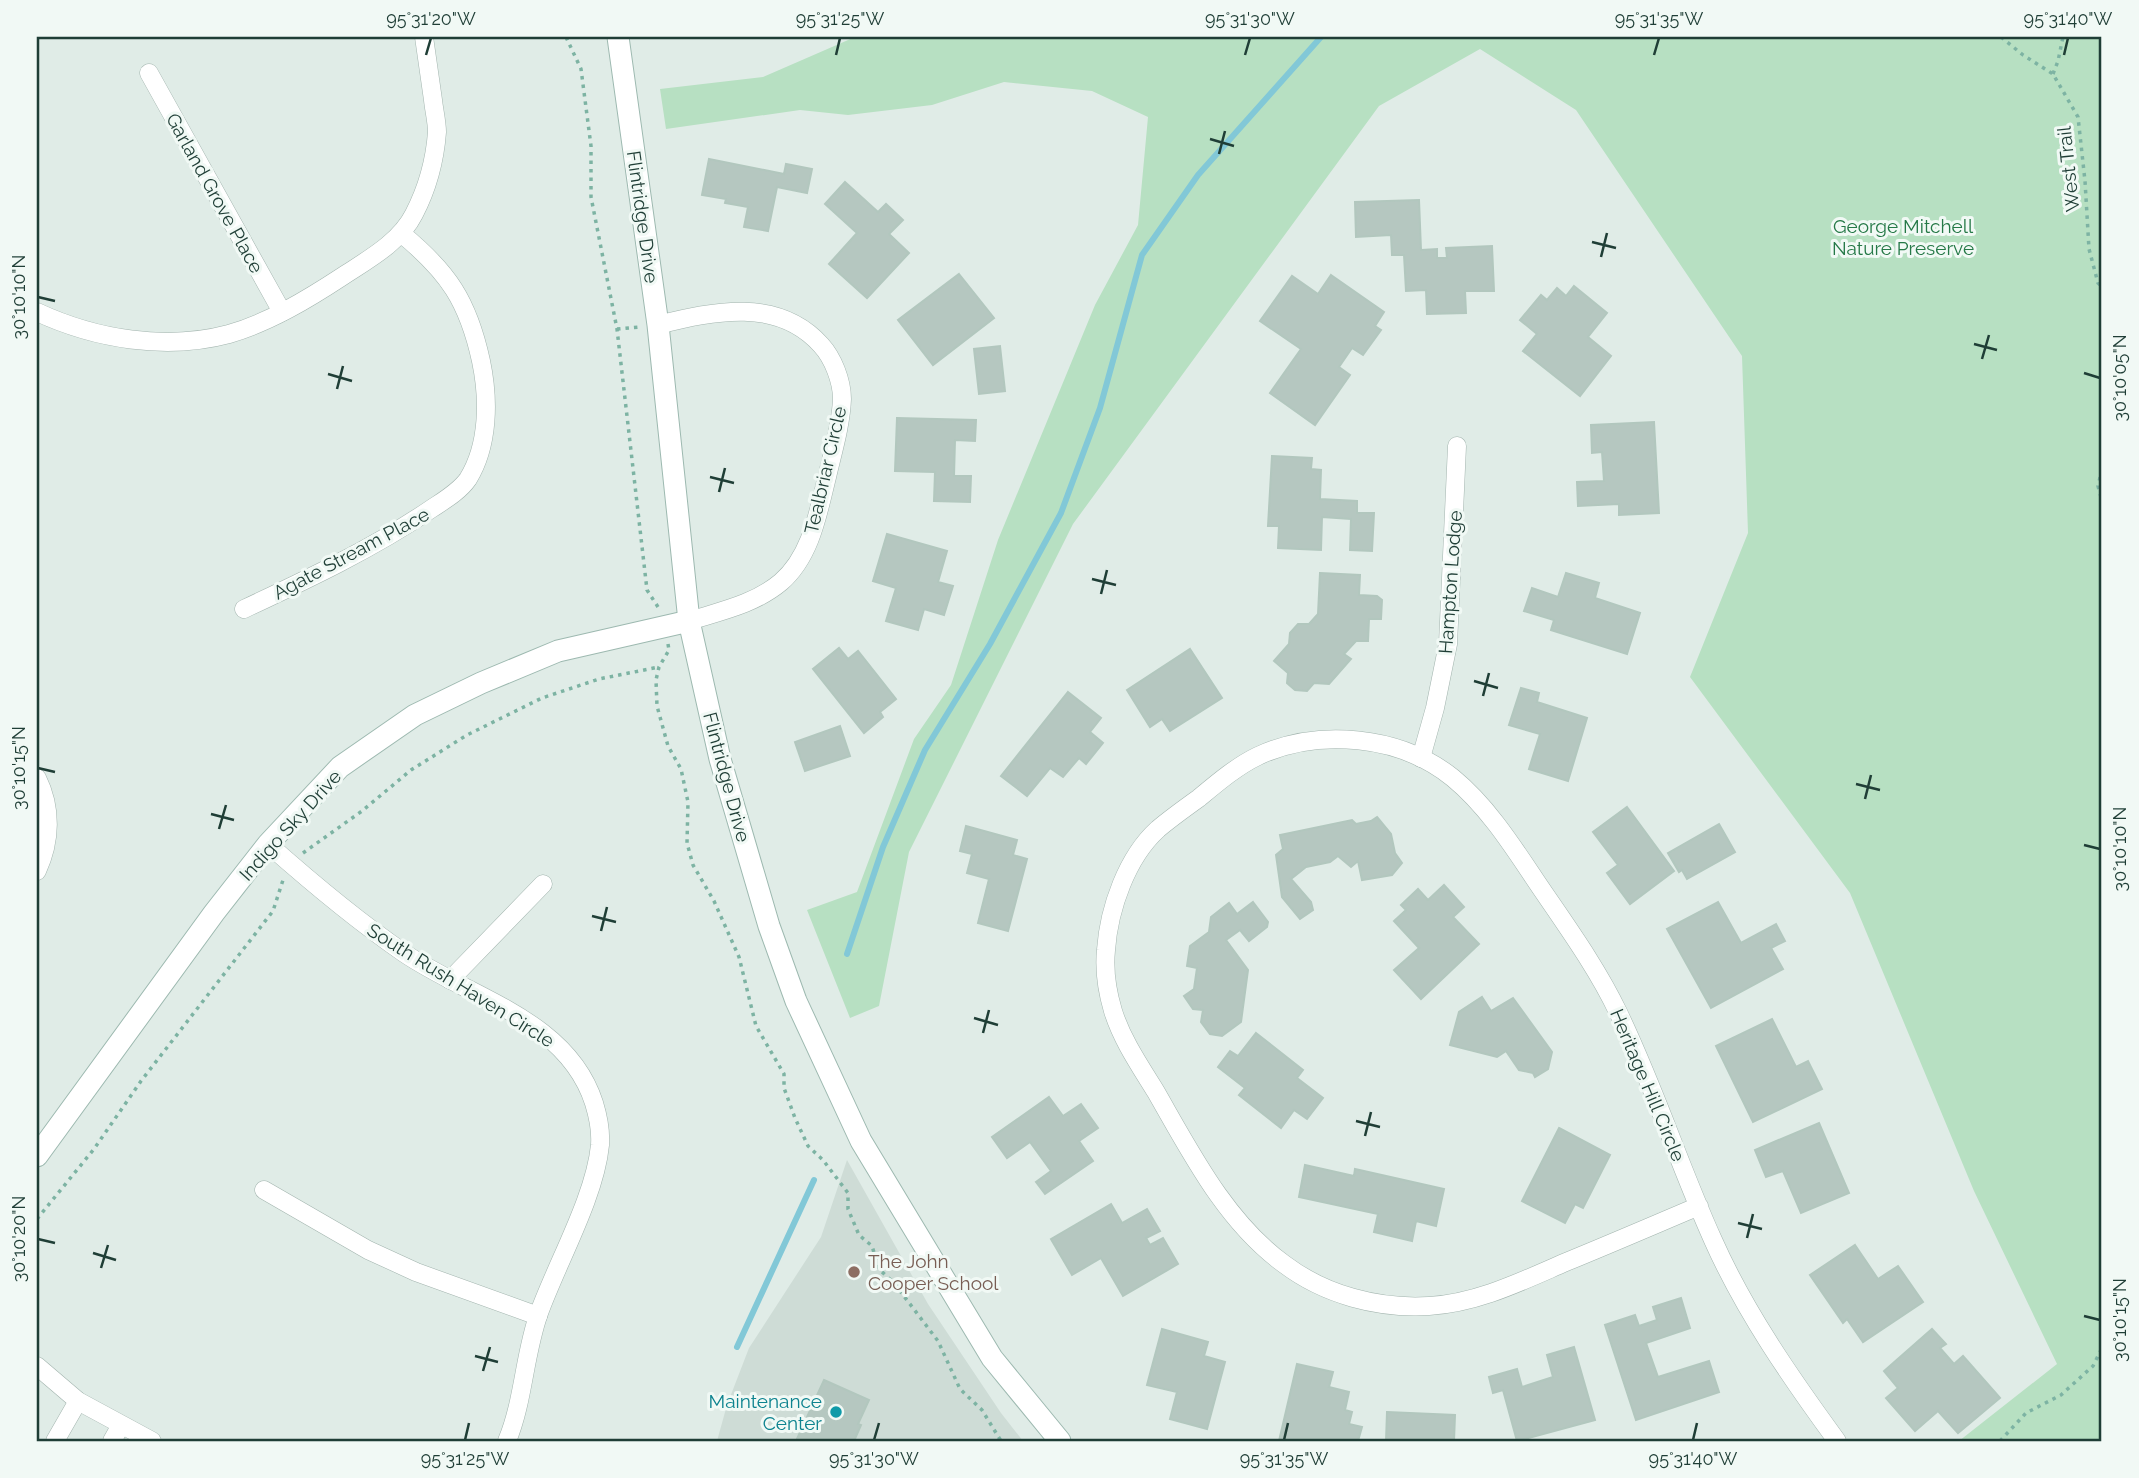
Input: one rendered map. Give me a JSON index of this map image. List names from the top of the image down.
{
  "streets": {
    "street": [
      "Garland Grove Place",
      "Flintridge Drive",
      "Tealbriar Circle",
      "Agate Stream Place",
      "Hampton Lodge",
      "Indigo Sky Drive",
      "South Rush Haven Circle",
      "Heritage Hill Circle"
    ],
    "path": ["West Trail"]
  },
  "crossings": [
    ["Flintridge Drive", "Tealbriar Circle"],
    ["Flintridge Drive", "Indigo Sky Drive"],
    ["Tealbriar Circle", "Indigo Sky Drive"],
    ["Hampton Lodge", "Heritage Hill Circle"],
    ["Indigo Sky Drive", "South Rush Haven Circle"]
  ],
  "parks": ["George Mitchell Nature Preserve"],
  "places": ["The John Cooper School", "Maintenance Center"],
  "coordinates": [
    "95°31'20\"W",
    "95°31'25\"W",
    "95°31'30\"W",
    "95°31'35\"W",
    "95°31'40\"W",
    "30°10'10\"N",
    "30°10'05\"N",
    "30°10'15\"N",
    "30°10'20\"N"
  ]
}
